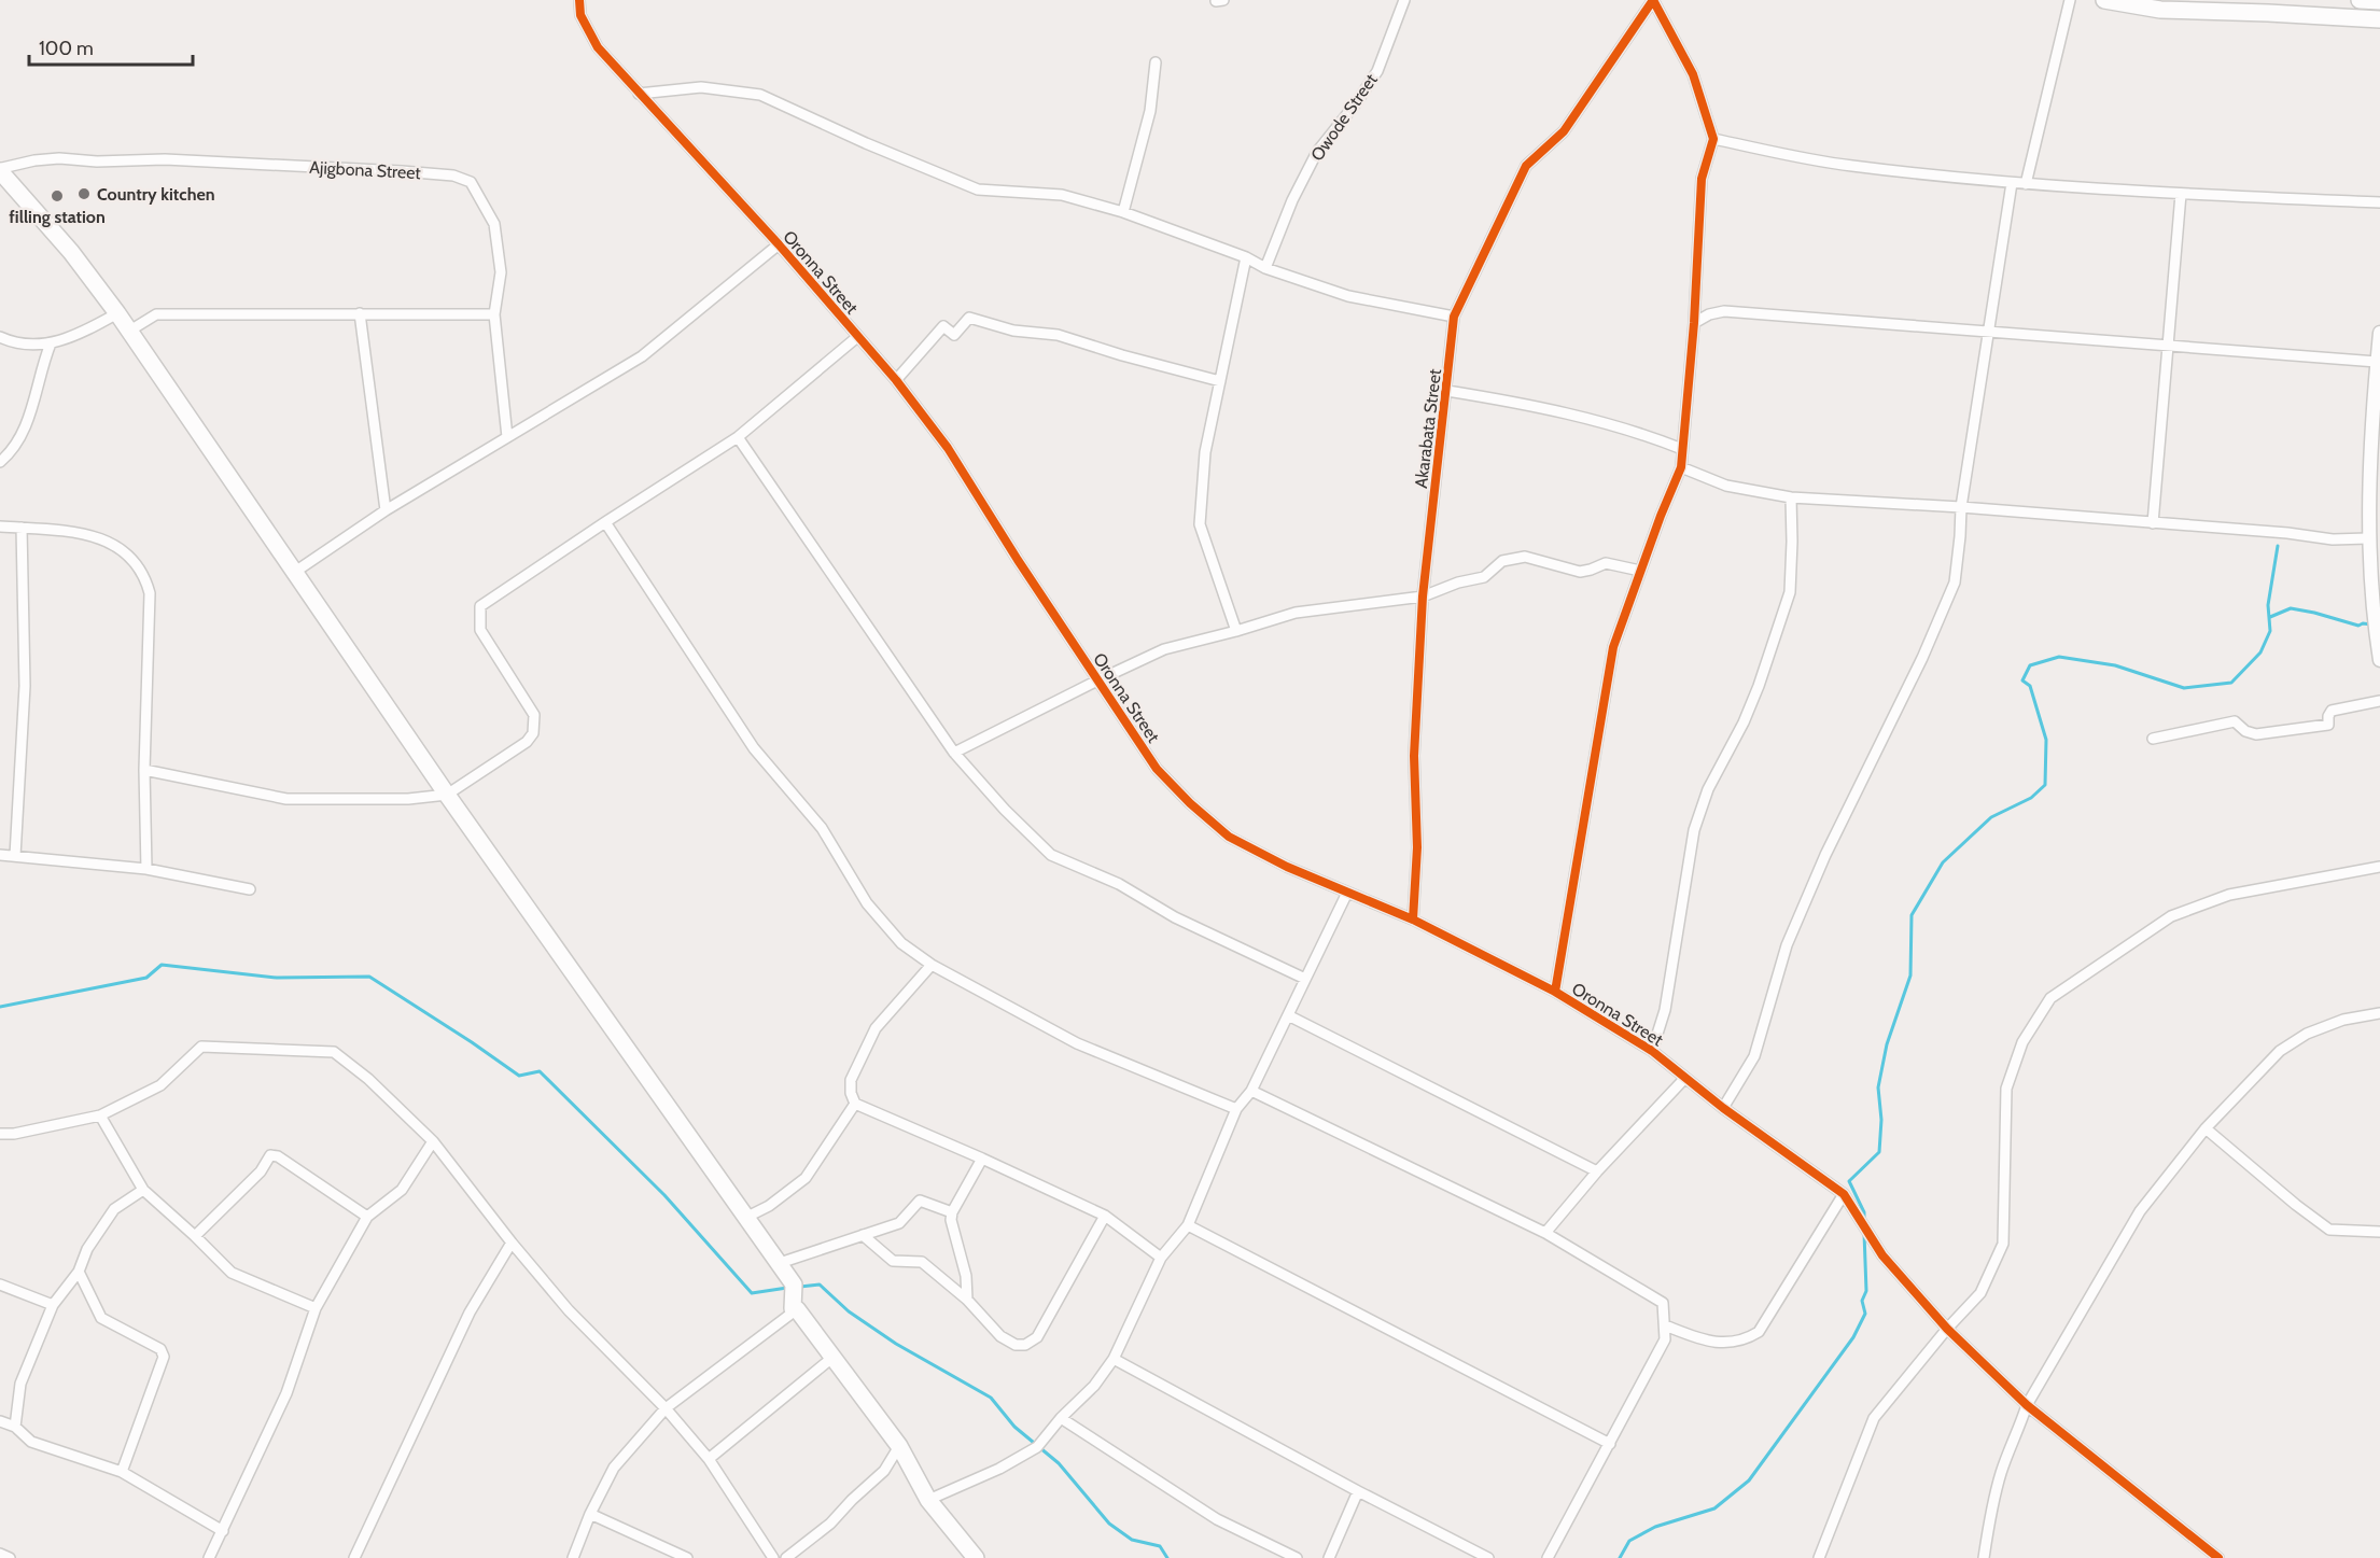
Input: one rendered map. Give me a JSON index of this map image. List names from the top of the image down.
{
  "streets": {
    "street": [
      "Owode Street",
      "Ajigbona Street",
      "Oronna Street",
      "Akarabata Street"
    ]
  },
  "crossings": [
    ["Oronna Street", "Akarabata Street"]
  ],
  "places": ["Country kitchen", "filling station"],
  "scale_bar": "100 m"
}
